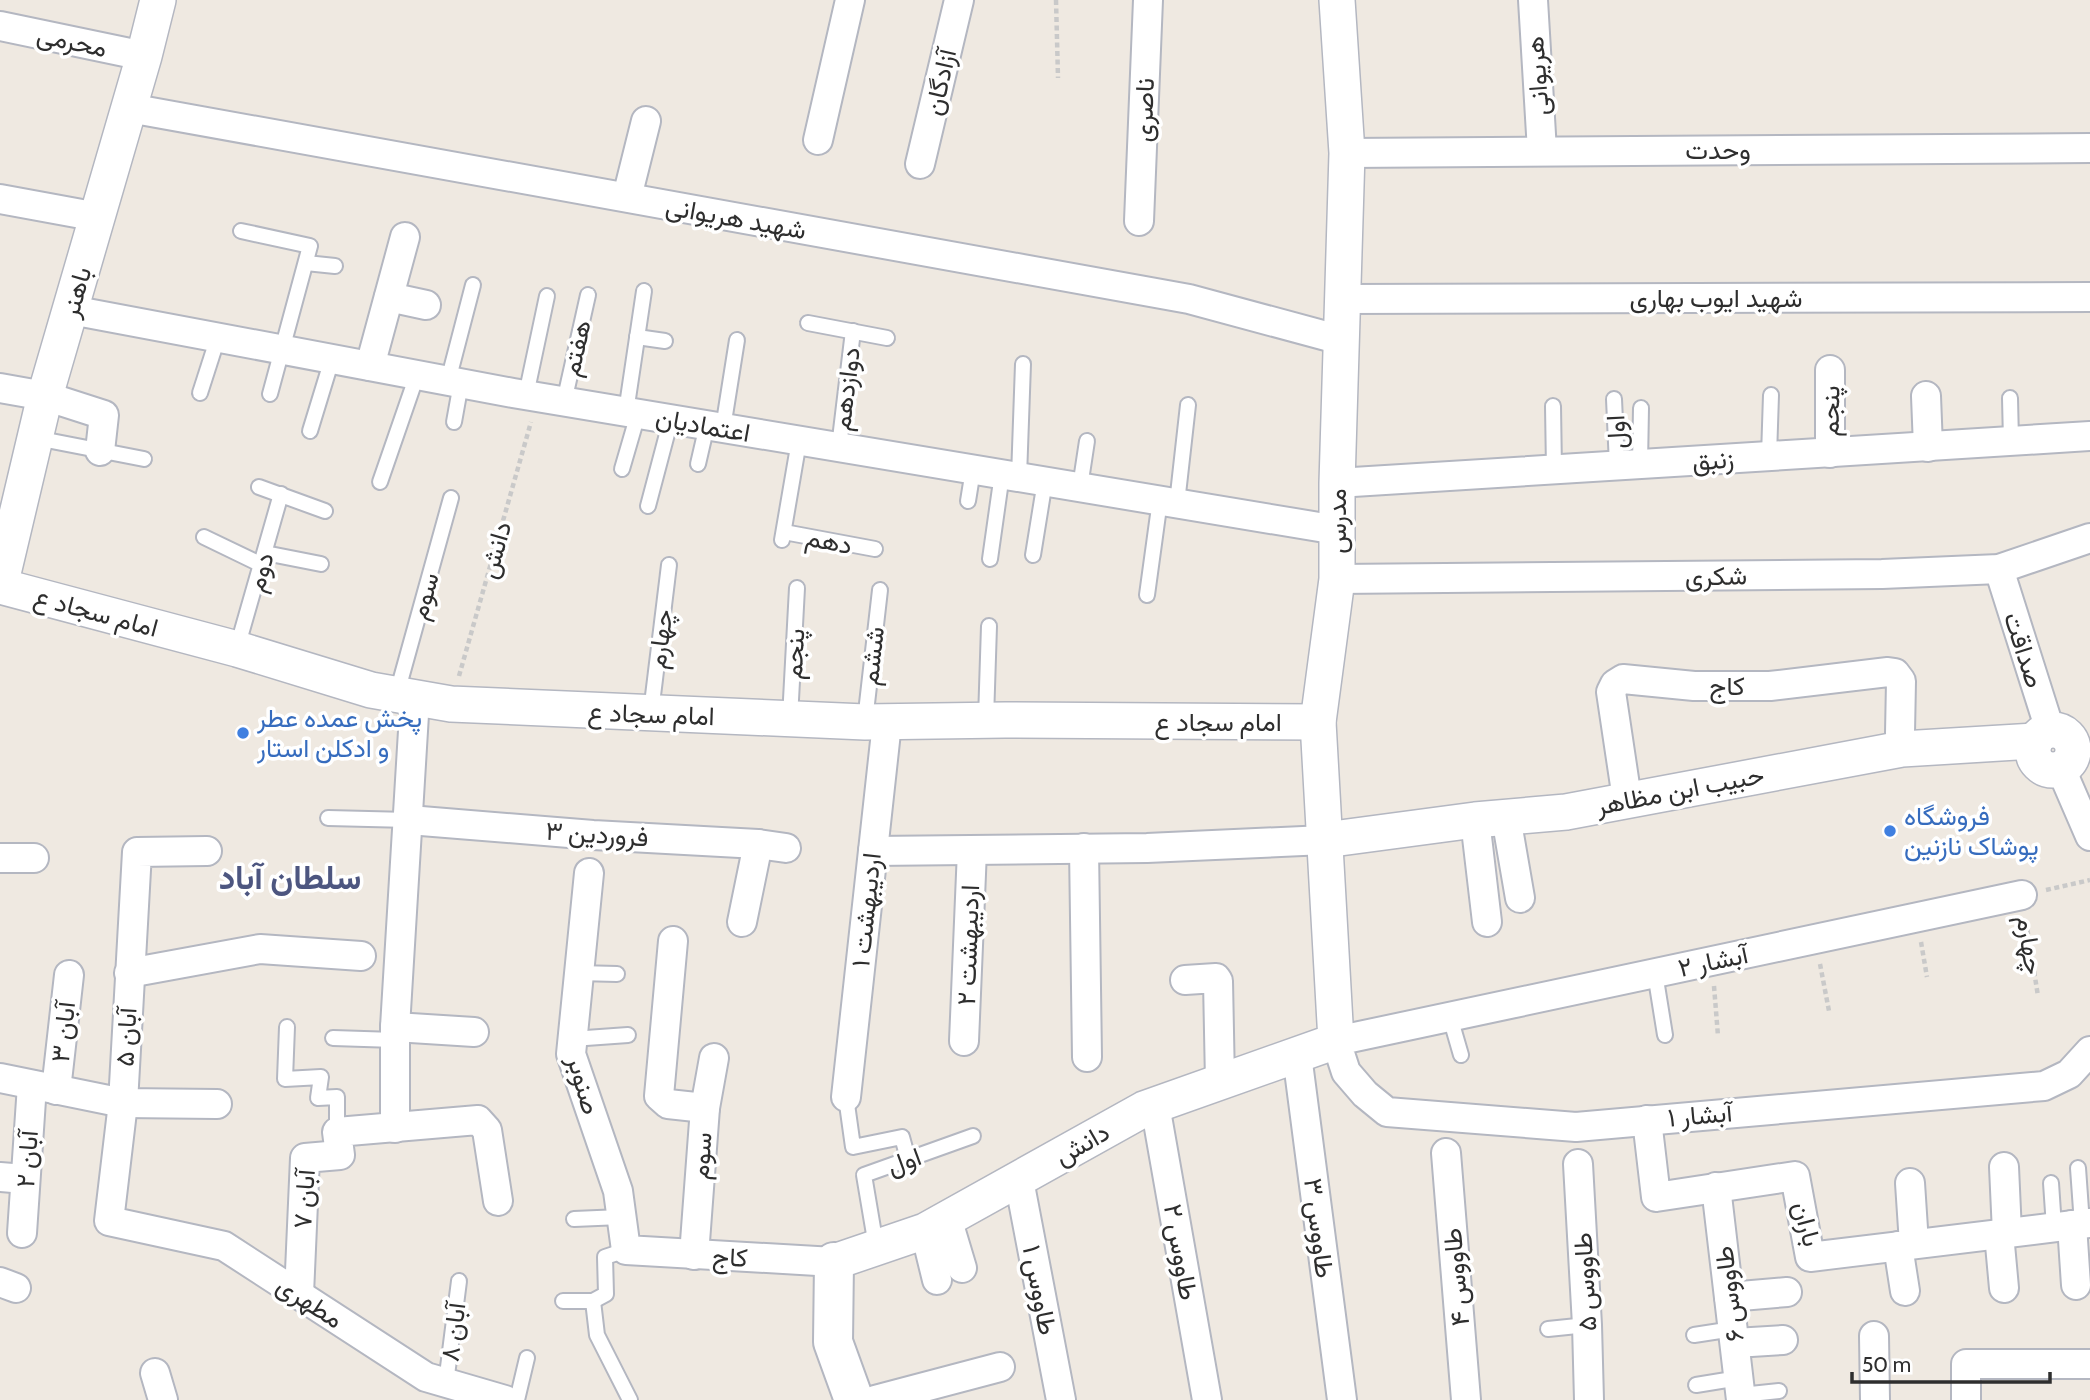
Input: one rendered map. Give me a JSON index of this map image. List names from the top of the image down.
{
  "streets": {
    "street": [
      "محرمی",
      "هریوانی",
      "آزادگان",
      "ناصری",
      "وحدت",
      "شهید هریوانی",
      "باهنر",
      "شهید ایوب بهاری",
      "پنجم",
      "اعتمادیان",
      "زنبق",
      "مدرس",
      "دانش",
      "شکری",
      "سوم",
      "امام سجاد ع",
      "صداقت",
      "کاج",
      "حبیب ابن مظاهر",
      "فروردین ۳",
      "اردیبهشت ۱",
      "اردیبهشت ۲",
      "آبشار ۲",
      "آبان ۳",
      "آبان ۵",
      "صنوبر",
      "آبشار ۱",
      "آبان ۲",
      "آبان ۷",
      "باران",
      "طاووس ۳",
      "طاووس ۲",
      "طاووس ۴",
      "طاووس ۵",
      "طاووس ۱",
      "طاووس ۶",
      "مطهری"
    ],
    "lane": [
      "هفتم",
      "دوازدهم",
      "اول",
      "دهم",
      "دوم",
      "چهارم",
      "ششم",
      "آبان ۸"
    ]
  },
  "crossings": [
    ["محرمی", "باهنر"],
    ["هریوانی", "وحدت"],
    ["وحدت", "مدرس"],
    ["شهید هریوانی", "باهنر"],
    ["شهید هریوانی", "مدرس"],
    ["باهنر", "اعتمادیان"],
    ["باهنر", "امام سجاد ع"],
    ["شهید ایوب بهاری", "مدرس"],
    ["هفتم", "اعتمادیان"],
    ["هفتم", "دانش"],
    ["دوازدهم", "اعتمادیان"],
    ["پنجم", "زنبق"],
    ["پنجم", "امام سجاد ع"],
    ["اعتمادیان", "مدرس"],
    ["اعتمادیان", "دهم"],
    ["اعتمادیان", "دانش"],
    ["اول", "زنبق"],
    ["اول", "دانش"],
    ["زنبق", "مدرس"],
    ["مدرس", "دانش"],
    ["مدرس", "شکری"],
    ["مدرس", "امام سجاد ع"],
    ["مدرس", "حبیب ابن مظاهر"],
    ["مدرس", "آبشار ۲"],
    ["مدرس", "آبشار ۱"],
    ["دانش", "امام سجاد ع"],
    ["دانش", "کاج"],
    ["دانش", "آبشار ۲"],
    ["دانش", "آبشار ۱"],
    ["دانش", "طاووس ۳"],
    ["دانش", "طاووس ۲"],
    ["دانش", "طاووس ۱"],
    ["دوم", "امام سجاد ع"],
    ["شکری", "صداقت"],
    ["سوم", "امام سجاد ع"],
    ["سوم", "کاج"],
    ["امام سجاد ع", "چهارم"],
    ["امام سجاد ع", "ششم"],
    ["امام سجاد ع", "اردیبهشت ۱"],
    ["چهارم", "آبشار ۲"],
    ["صداقت", "حبیب ابن مظاهر"],
    ["ششم", "اردیبهشت ۱"],
    ["کاج", "حبیب ابن مظاهر"],
    ["کاج", "صنوبر"],
    ["آبشار ۲", "آبشار ۱"],
    ["آبان ۳", "آبان ۲"],
    ["آبان ۵", "مطهری"],
    ["آبشار ۱", "باران"],
    ["آبان ۷", "مطهری"],
    ["باران", "طاووس ۶"],
    ["مطهری", "آبان ۸"]
  ],
  "districts": ["سلطان آباد"],
  "places": ["پخش عمده عطر و ادکلن استار", "فروشگاه پوشاک نازنین"],
  "scale_bar": "50 m"
}
